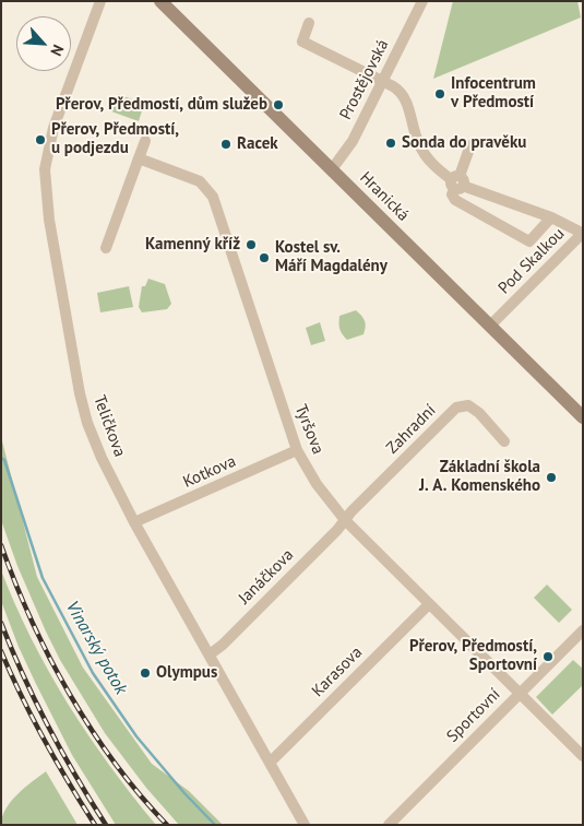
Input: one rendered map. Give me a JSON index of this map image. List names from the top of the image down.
{
  "streets": {
    "main road": ["Hranická"],
    "street": [
      "Prostějovská",
      "Pod Skalkou",
      "Teličkova",
      "Tyršova",
      "Zahradní",
      "Kotkova",
      "Janáčkova",
      "Karasova",
      "Sportovní"
    ]
  },
  "crossings": [
    ["Prostějovská", "Hranická"],
    ["Hranická", "Pod Skalkou"],
    ["Teličkova", "Kotkova"],
    ["Teličkova", "Janáčkova"],
    ["Teličkova", "Karasova"],
    ["Tyršova", "Zahradní"],
    ["Tyršova", "Kotkova"],
    ["Tyršova", "Janáčkova"],
    ["Tyršova", "Karasova"],
    ["Tyršova", "Sportovní"],
    ["Zahradní", "Janáčkova"]
  ],
  "water": ["Vinarský potok"],
  "places": [
    "Infocentrum v Předmostí",
    "Přerov, Předmostí, dům služeb",
    "Přerov, Předmostí, u podjezdu",
    "Sonda do pravěku",
    "Racek",
    "Kamenný kříž",
    "Kostel sv. Máří Magdalény",
    "Základní škola J. A. Komenského",
    "Přerov, Předmostí, Sportovní",
    "Olympus"
  ],
  "north": "bottom right"
}
